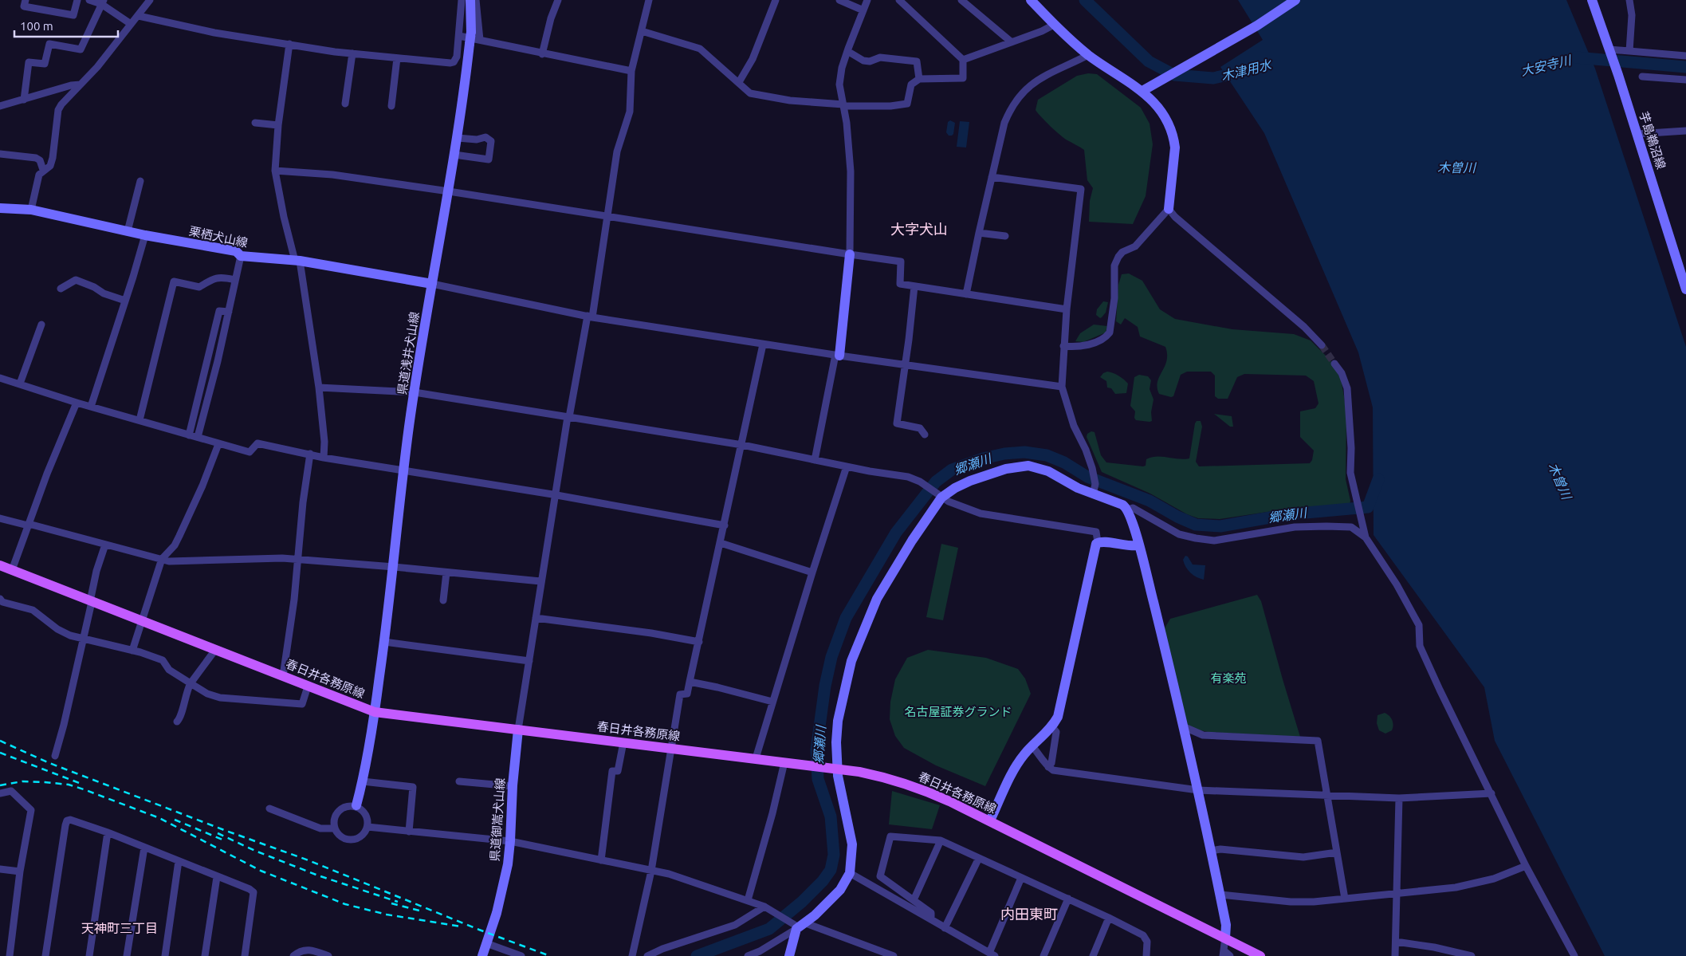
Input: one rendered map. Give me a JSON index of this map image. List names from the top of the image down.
{
  "streets": {
    "main road": ["春日井各務原線"],
    "street": [
      "芋島鵜沼線",
      "栗栖犬山線",
      "県道浅井犬山線",
      "県道御嵩犬山線"
    ]
  },
  "crossings": [
    ["栗栖犬山線", "県道浅井犬山線"],
    ["県道浅井犬山線", "春日井各務原線"],
    ["春日井各務原線", "県道御嵩犬山線"]
  ],
  "districts": ["大字犬山", "内田東町", "天神町三丁目"],
  "water": [
    "大安寺川",
    "木津用水",
    "木曽川",
    "郷瀬川"
  ],
  "parks": ["有楽苑", "名古屋証券グランド"],
  "scale_bar": "100 m"
}
